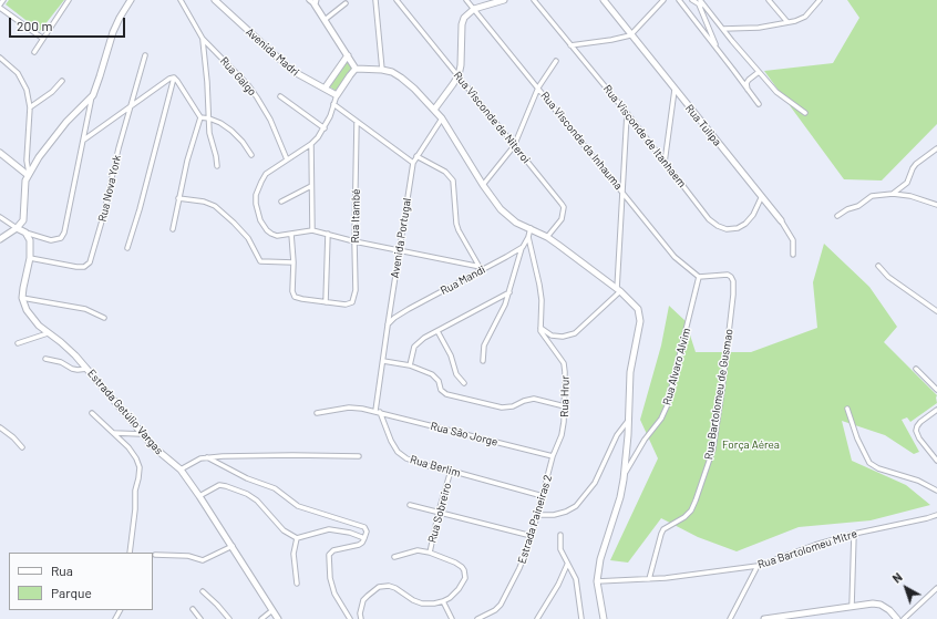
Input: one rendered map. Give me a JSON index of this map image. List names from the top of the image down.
{
  "streets": {
    "main road": ["Avenida Madri", "Rua Tulipa", "Estrada Getúlio Vargas"],
    "street": [
      "Rua Galgo",
      "Rua Visconde de Niteroi",
      "Rua Visconde de Itanhaem",
      "Rua Visconde da Inhauma",
      "Rua Nova York",
      "Rua Itambé",
      "Avenida Portugal",
      "Rua Mandi",
      "Rua Alvaro Alvim",
      "Rua Bartolomeu de Gusmao",
      "Rua Hrur",
      "Rua São Jorge",
      "Rua Berlim",
      "Rua Sobreiro",
      "Estrada Paineiras 2",
      "Rua Bartolomeu Mitre"
    ]
  },
  "crossings": [
    ["Rua Tulipa", "Rua Visconde de Itanhaem"],
    ["Rua Visconde da Inhauma", "Rua Alvaro Alvim"],
    ["Rua Visconde da Inhauma", "Rua Bartolomeu de Gusmao"],
    ["Avenida Portugal", "Rua Mandi"],
    ["Avenida Portugal", "Rua São Jorge"],
    ["Avenida Portugal", "Rua Berlim"],
    ["Rua Alvaro Alvim", "Rua Bartolomeu de Gusmao"],
    ["Rua Bartolomeu de Gusmao", "Rua Bartolomeu Mitre"],
    ["Rua Hrur", "Rua São Jorge"],
    ["Rua Hrur", "Estrada Paineiras 2"],
    ["Rua São Jorge", "Rua Berlim"],
    ["Rua São Jorge", "Estrada Paineiras 2"],
    ["Rua Berlim", "Rua Sobreiro"],
    ["Rua Berlim", "Estrada Paineiras 2"]
  ],
  "parks": ["Força Aérea"],
  "legend": ["Rua", "Parque"],
  "scale_bar": "200 m",
  "north": "top left"
}
